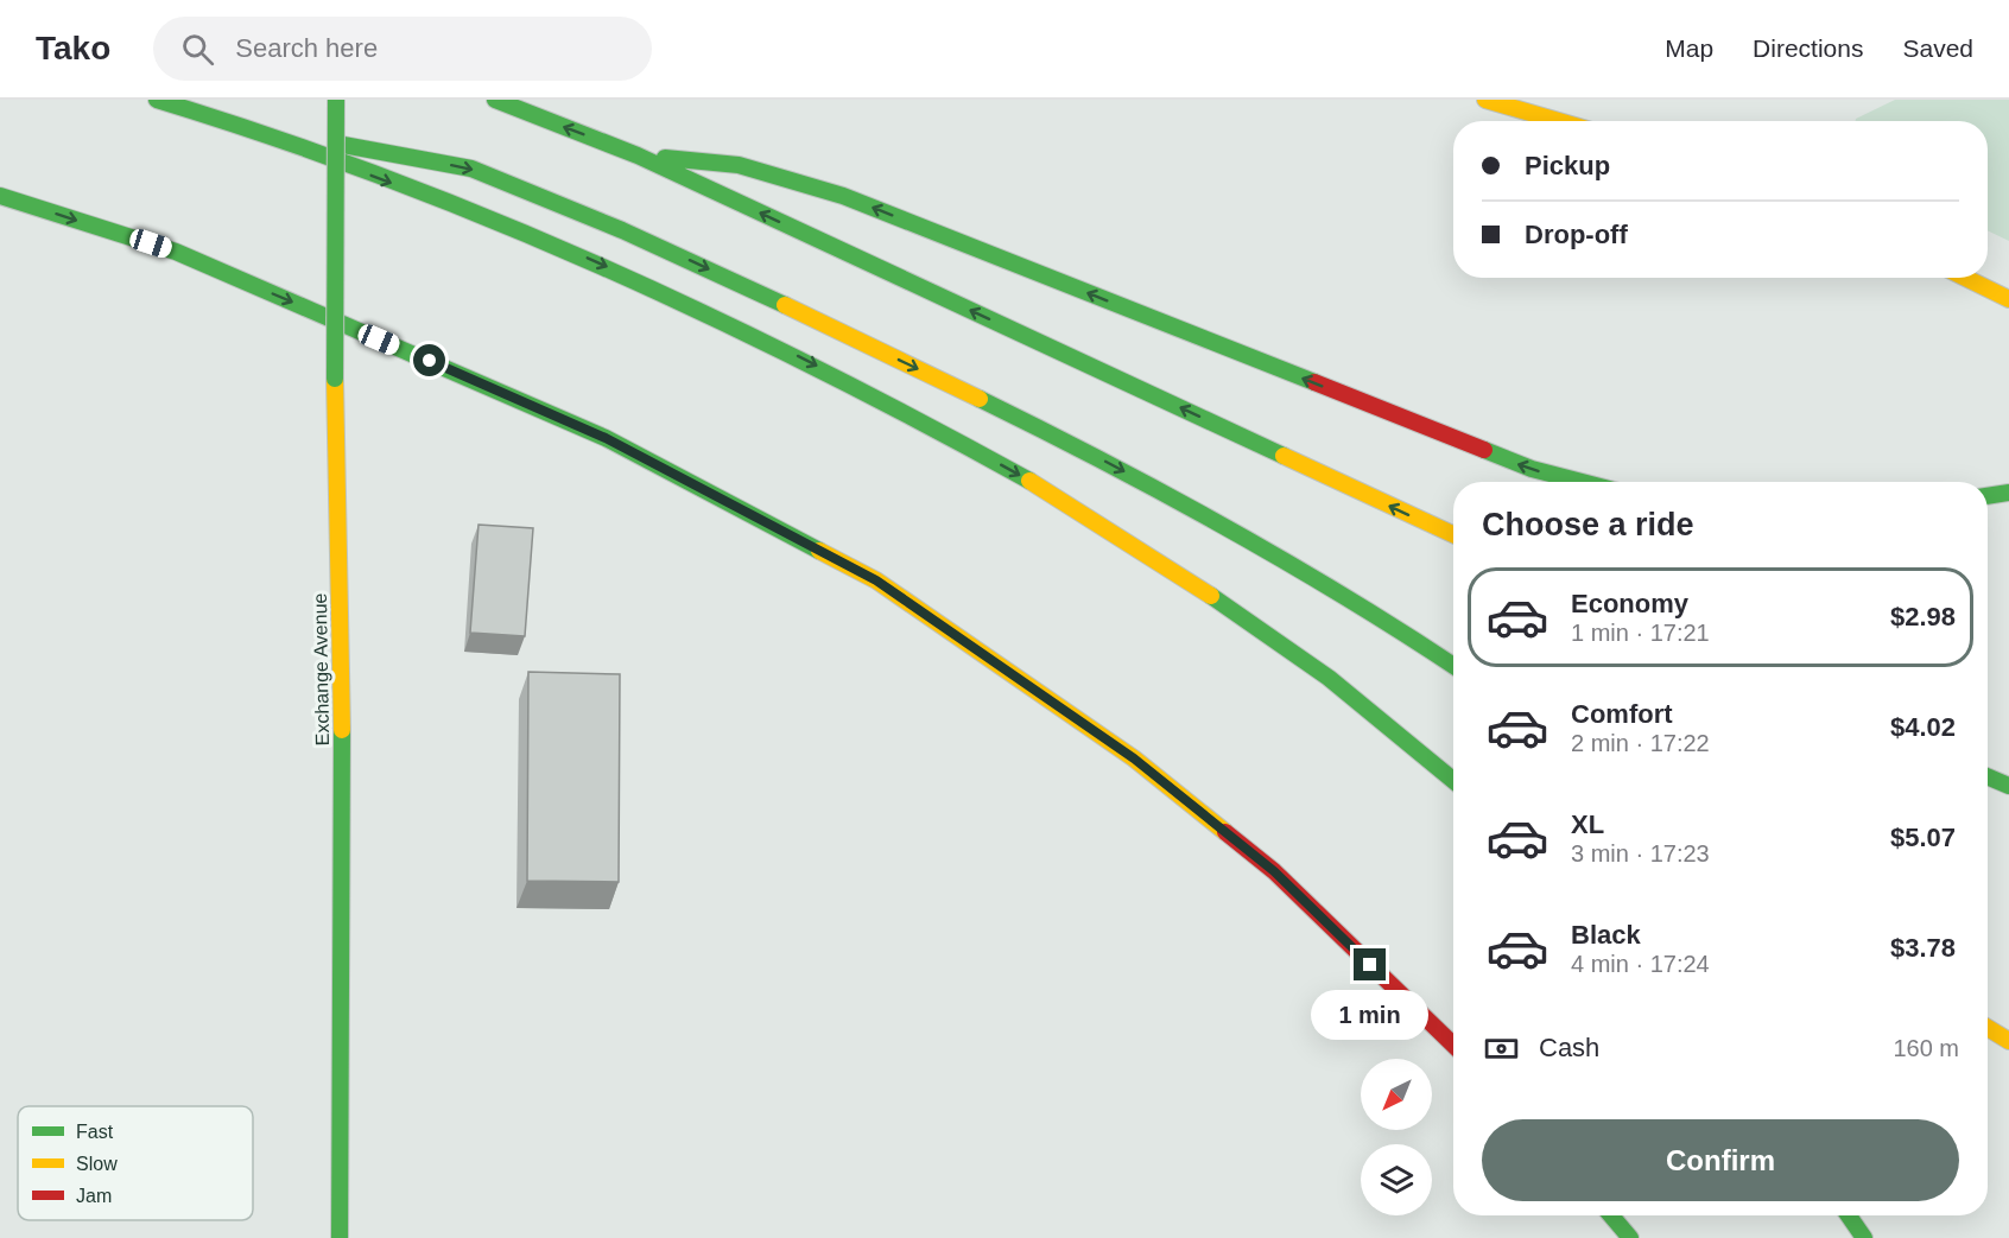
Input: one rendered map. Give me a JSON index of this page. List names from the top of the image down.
{
  "streets": {
    "main road": ["Exchange Avenue"]
  },
  "legend": ["Fast", "Slow", "Jam"],
  "north": "bottom left",
  "page": {
    "header": "Tako",
    "search": "Search here",
    "nav": ["Map", "Directions", "Saved"],
    "banner": ["Pickup", "Drop-off"],
    "heading": "Choose a ride",
    "list": [
      {
        "name": "Economy",
        "note": "1 min · 17:21",
        "value": "$2.98"
      },
      {
        "name": "Comfort",
        "note": "2 min · 17:22",
        "value": "$4.02"
      },
      {
        "name": "XL",
        "note": "3 min · 17:23",
        "value": "$5.07"
      },
      {
        "name": "Black",
        "note": "4 min · 17:24",
        "value": "$3.78"
      }
    ],
    "bubble": "1 min",
    "pay": ["Cash", "160 m"],
    "buttons": "Confirm"
  }
}
